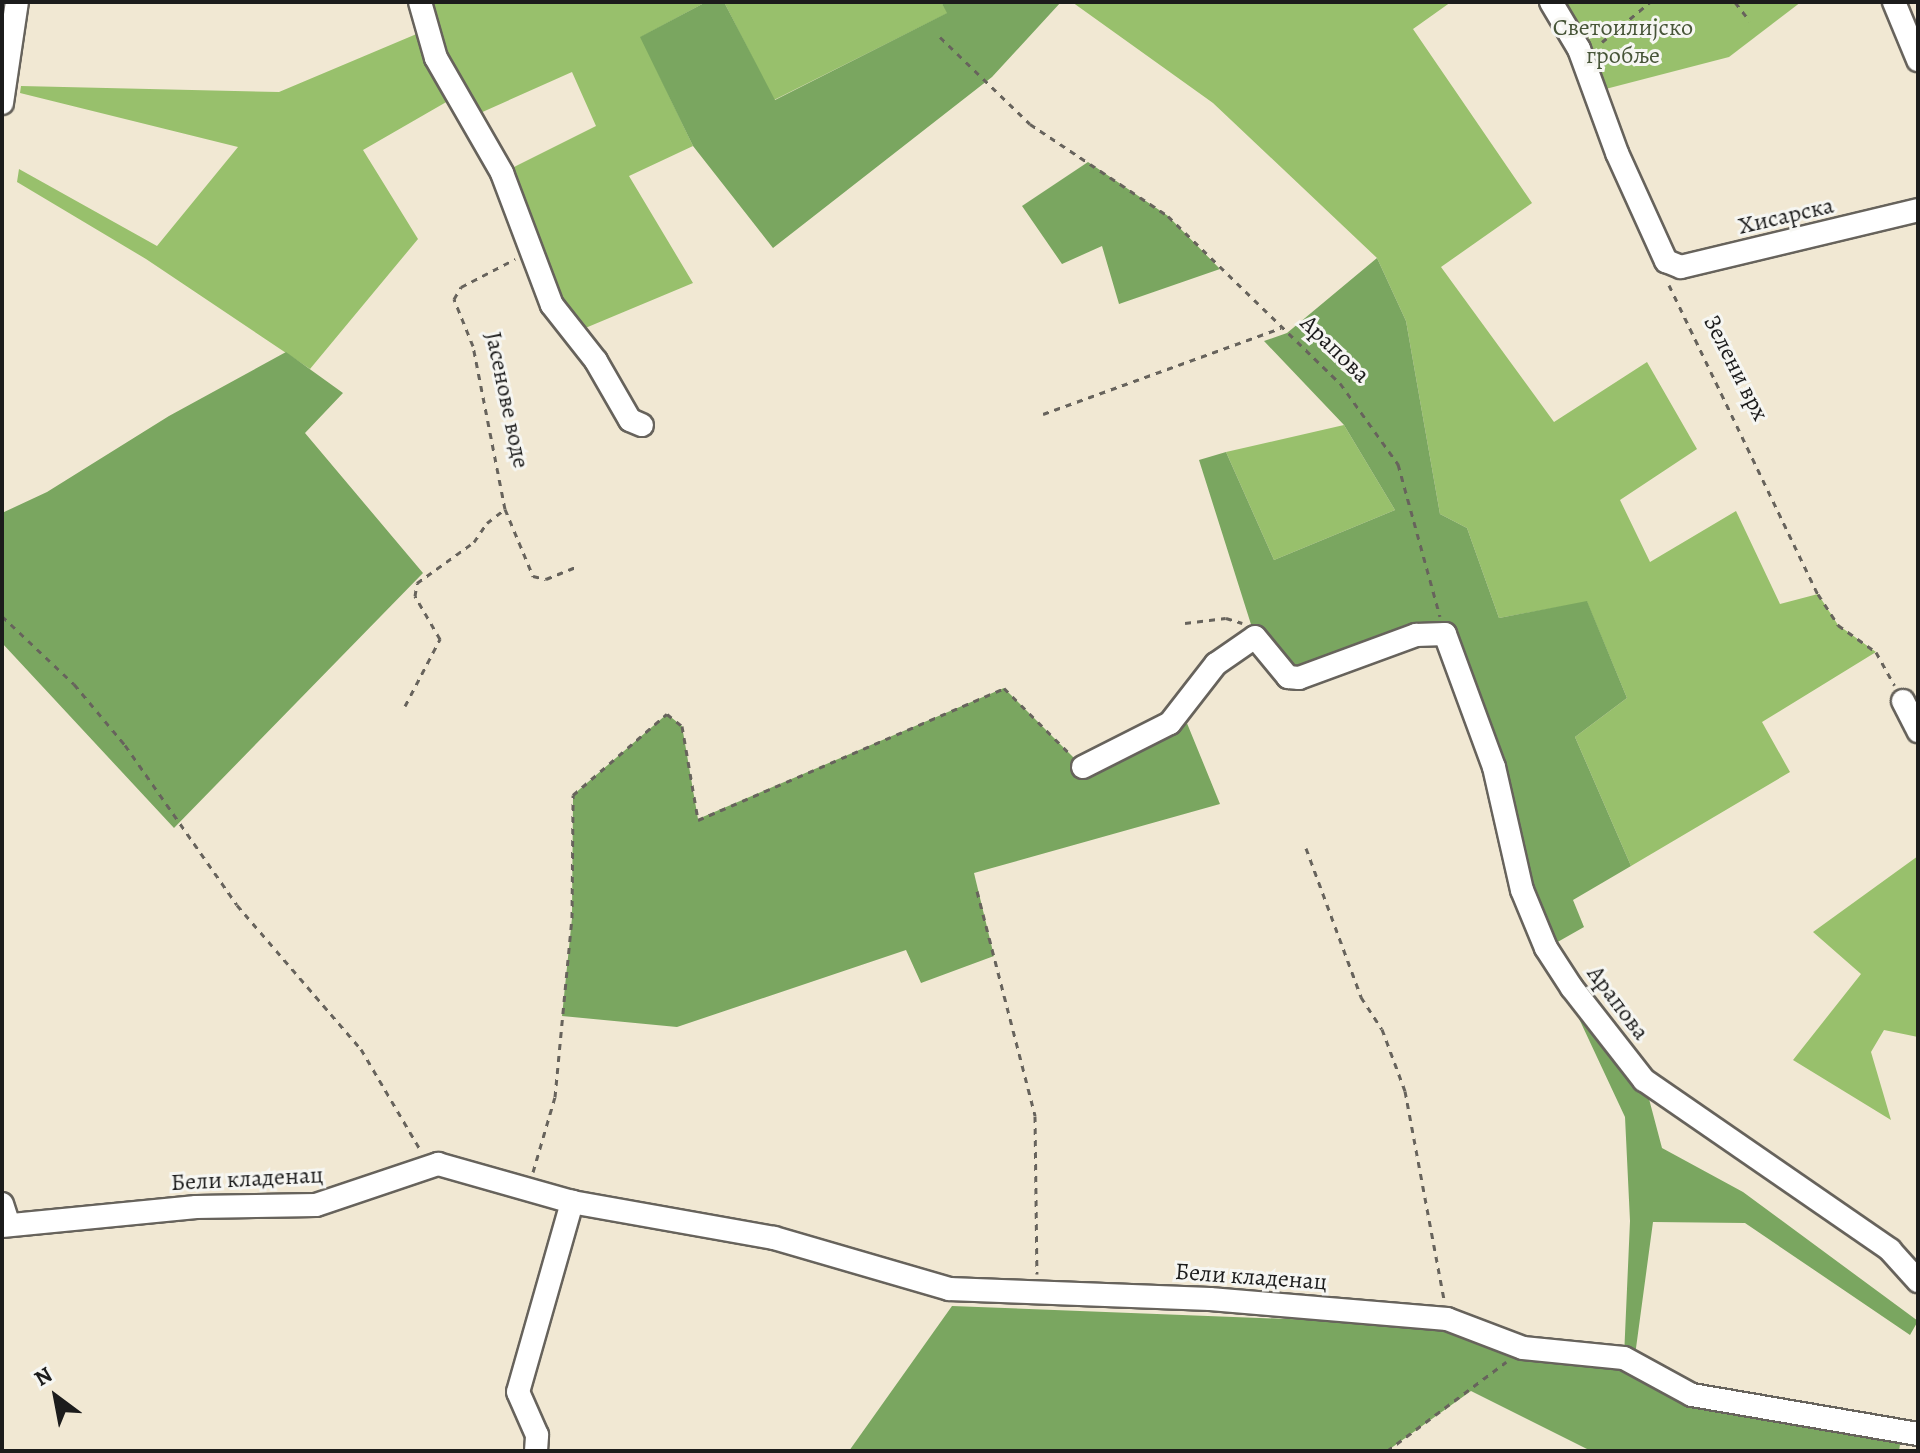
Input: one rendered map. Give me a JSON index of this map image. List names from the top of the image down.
{
  "streets": {
    "street": ["Хисарска", "Арапова", "Бели кладенац"],
    "path": ["Зелени врх", "Јасенове воде"]
  },
  "crossings": [
    ["Хисарска", "Зелени врх"]
  ],
  "parks": ["Светоилијско гробље"],
  "north": "top left"
}
